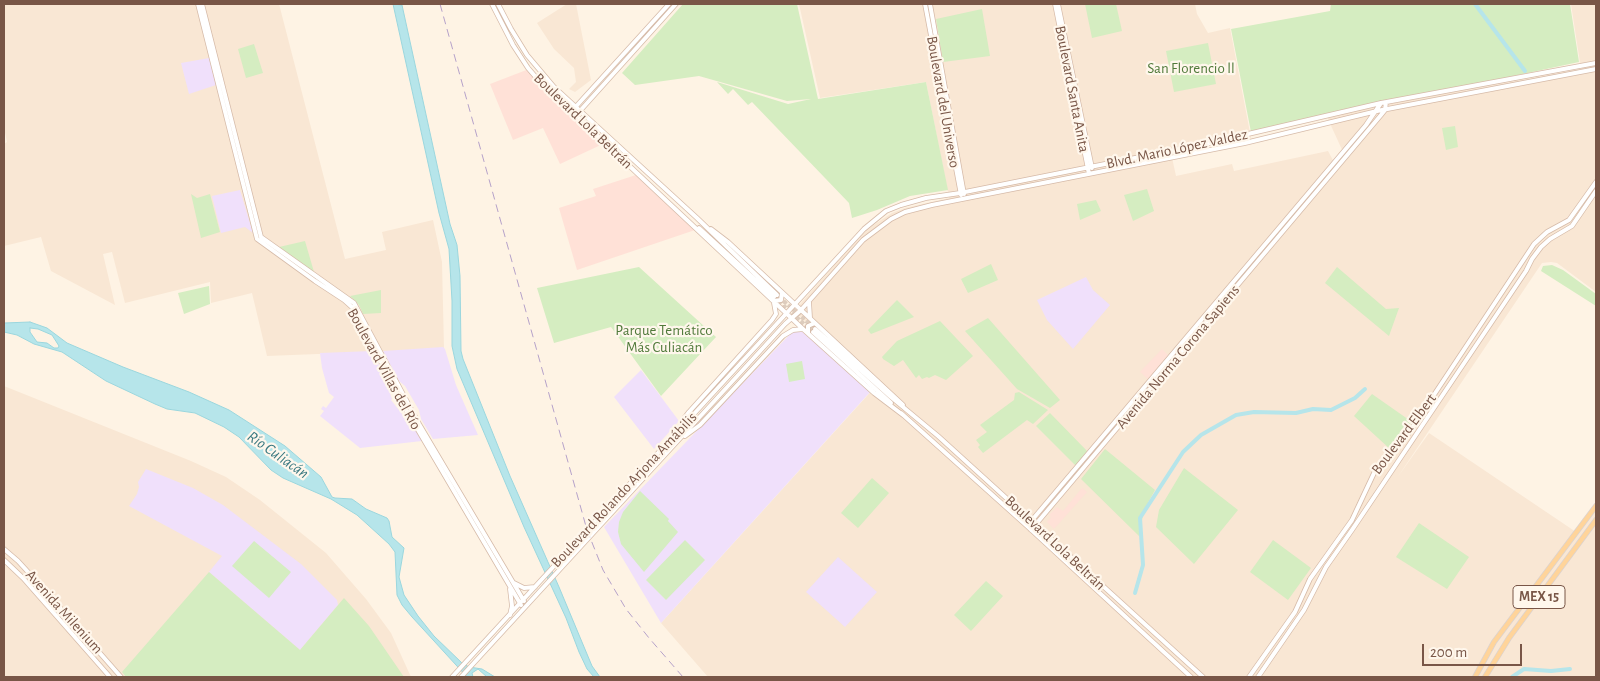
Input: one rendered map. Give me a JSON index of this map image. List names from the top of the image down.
{
  "streets": {
    "main road": ["MEX 15"],
    "street": [
      "Boulevard Santa Anita",
      "Boulevard del Universo",
      "Boulevard Lola Beltrán",
      "Blvd. Mario López Valdez",
      "Avenida Norma Corona Sapiens",
      "Boulevard Villas del Río",
      "Boulevard Elbert",
      "Boulevard Rolando Arjona Amábilis",
      "Avenida Milenium"
    ]
  },
  "crossings": [
    ["Boulevard Santa Anita", "Blvd. Mario López Valdez"],
    ["Boulevard del Universo", "Blvd. Mario López Valdez"],
    ["Boulevard Lola Beltrán", "Blvd. Mario López Valdez"],
    ["Boulevard Lola Beltrán", "Avenida Norma Corona Sapiens"],
    ["Boulevard Lola Beltrán", "Boulevard Rolando Arjona Amábilis"],
    ["Blvd. Mario López Valdez", "Boulevard Rolando Arjona Amábilis"],
    ["Boulevard Villas del Río", "Boulevard Rolando Arjona Amábilis"]
  ],
  "water": ["Río Culiacán"],
  "parks": ["San Florencio ll", "Parque Temático Más Culiacán"],
  "scale_bar": "200 m"
}
